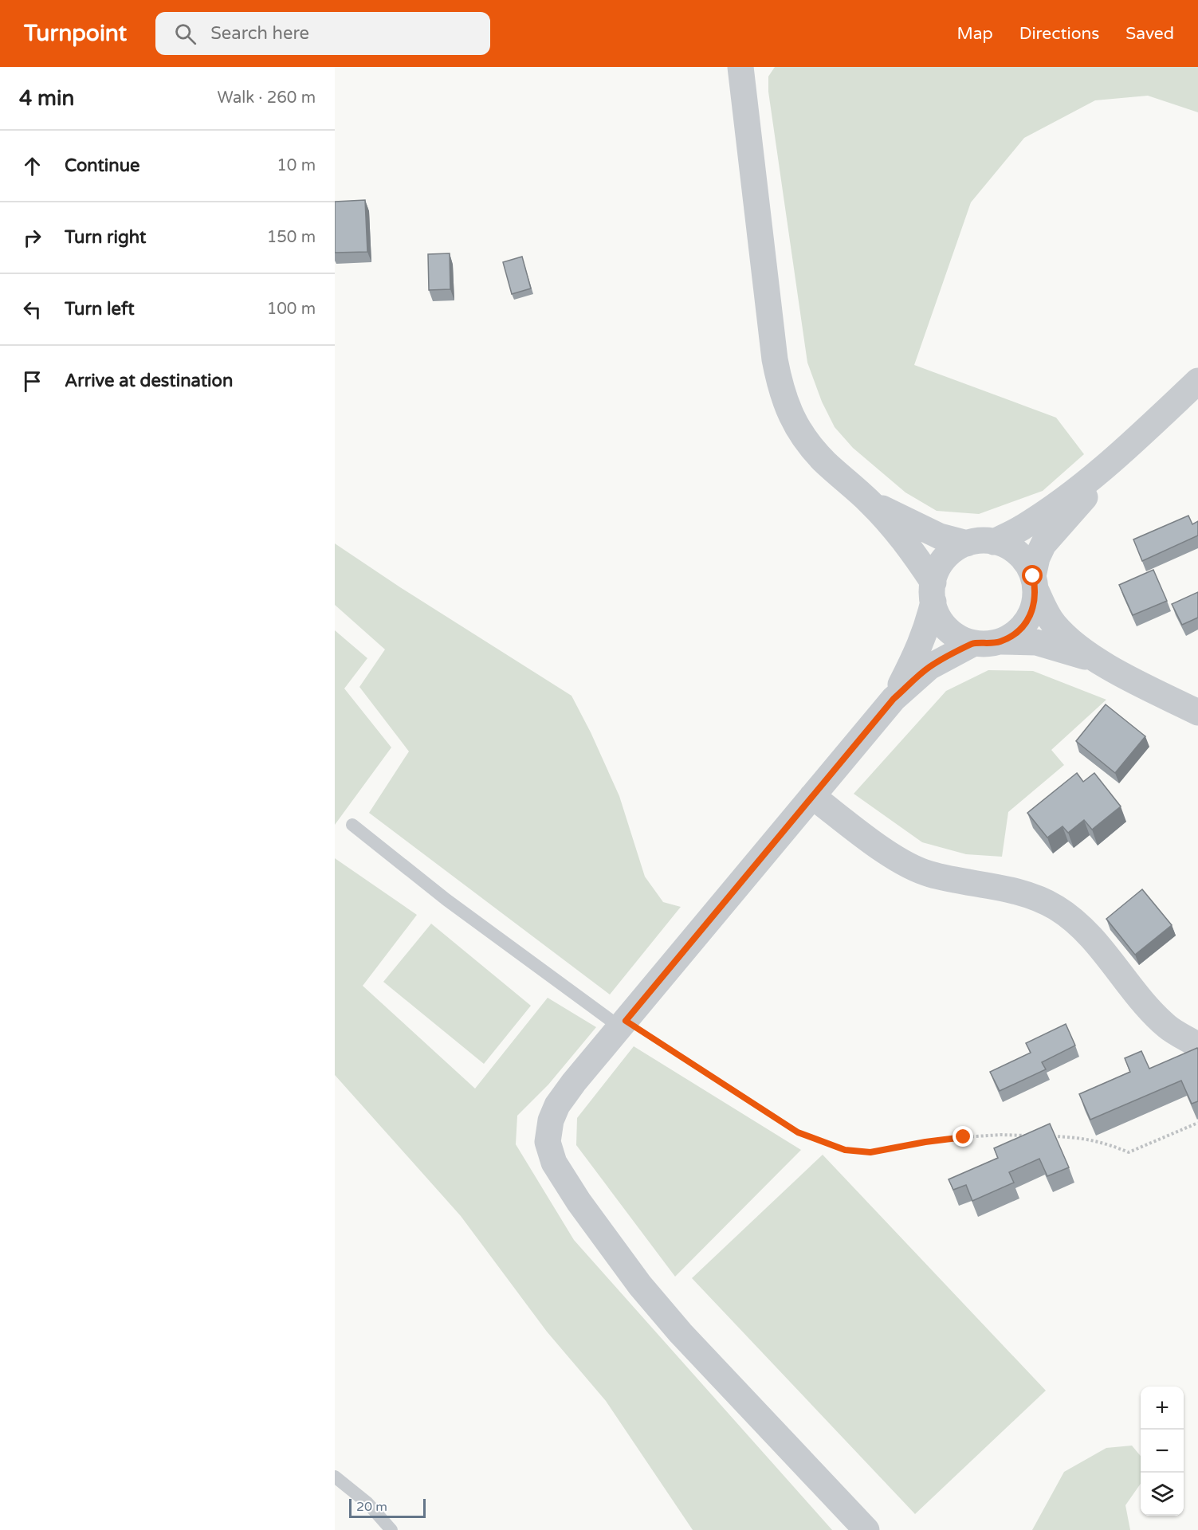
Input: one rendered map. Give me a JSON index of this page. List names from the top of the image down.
{
  "scale_bar": "20 m",
  "page": {
    "header": "Turnpoint",
    "search": "Search here",
    "nav": ["Map", "Directions", "Saved"],
    "heading": ["4 min", "Walk · 260 m"],
    "list": [
      ["Continue", "10 m"],
      ["Turn right", "150 m"],
      ["Turn left", "100 m"],
      "Arrive at destination"
    ],
    "map_buttons": ["+", "−"],
    "scale": "20 m"
  }
}
